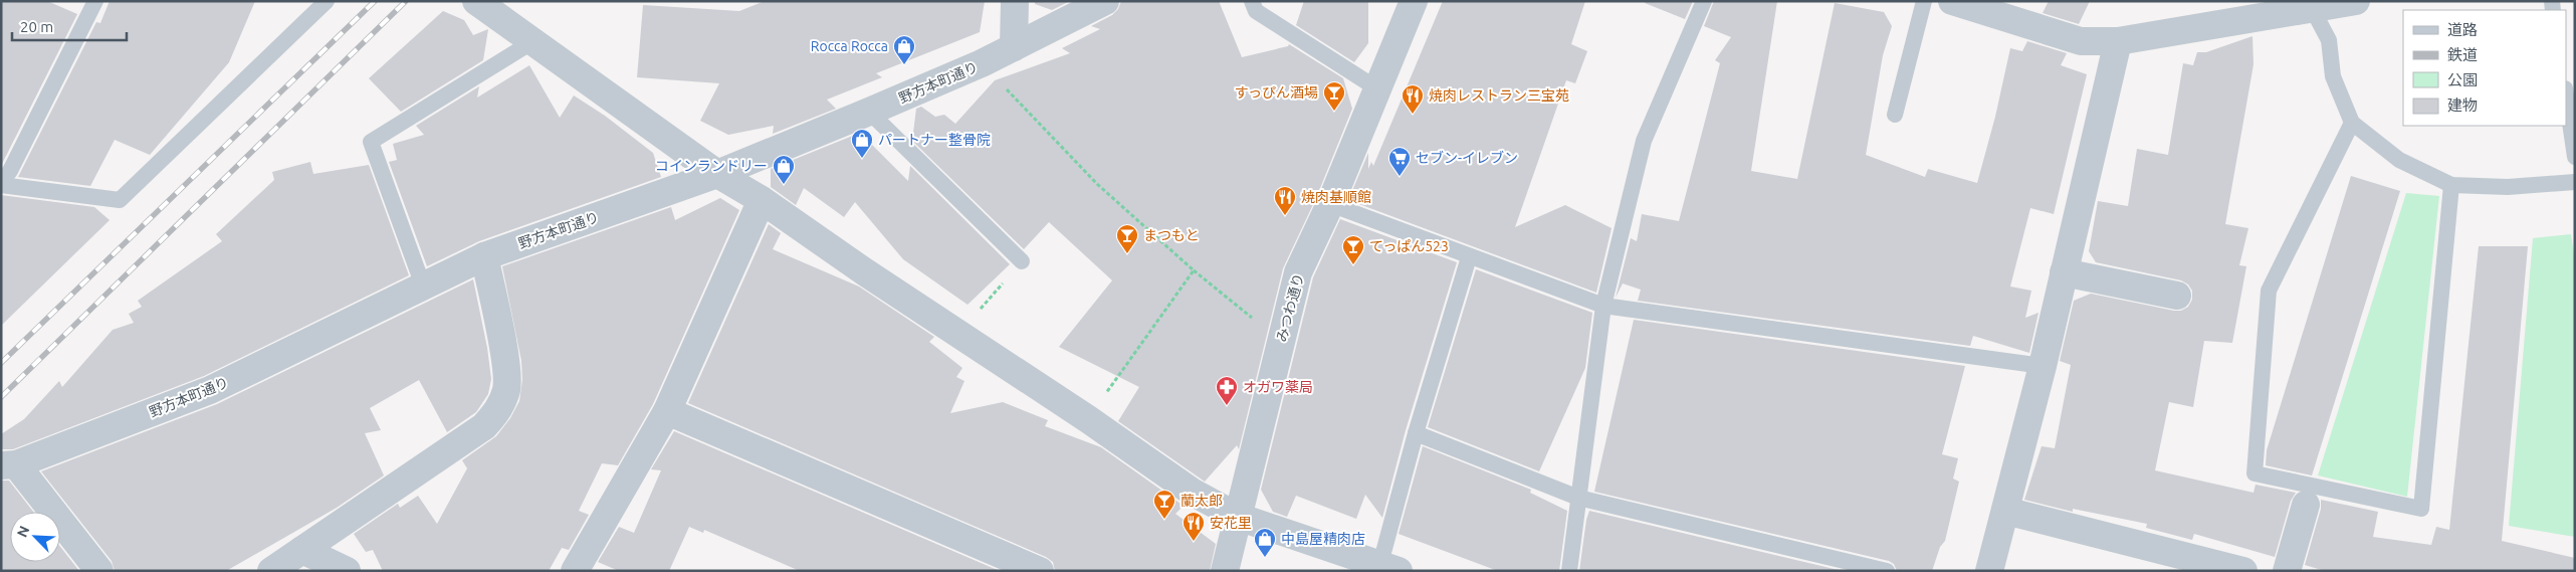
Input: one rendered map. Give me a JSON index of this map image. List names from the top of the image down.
{
  "streets": {
    "street": ["野方本町通り", "みつわ通り"]
  },
  "places": {
    "shop": [
      "Rocca Rocca",
      "パートナー整骨院",
      "コインランドリー",
      "中島屋精肉店"
    ],
    "bar": [
      "すっぴん酒場",
      "まつもと",
      "てっぱん523",
      "蘭太郎"
    ],
    "restaurant": ["焼肉レストラン三宝苑", "焼肉基順館", "安花里"],
    "supermarket": ["セブン-イレブン"],
    "pharmacy": ["オガワ薬局"]
  },
  "legend": [
    "道路",
    "鉄道",
    "公園",
    "建物"
  ],
  "scale_bar": "20 m",
  "north": "top left"
}
